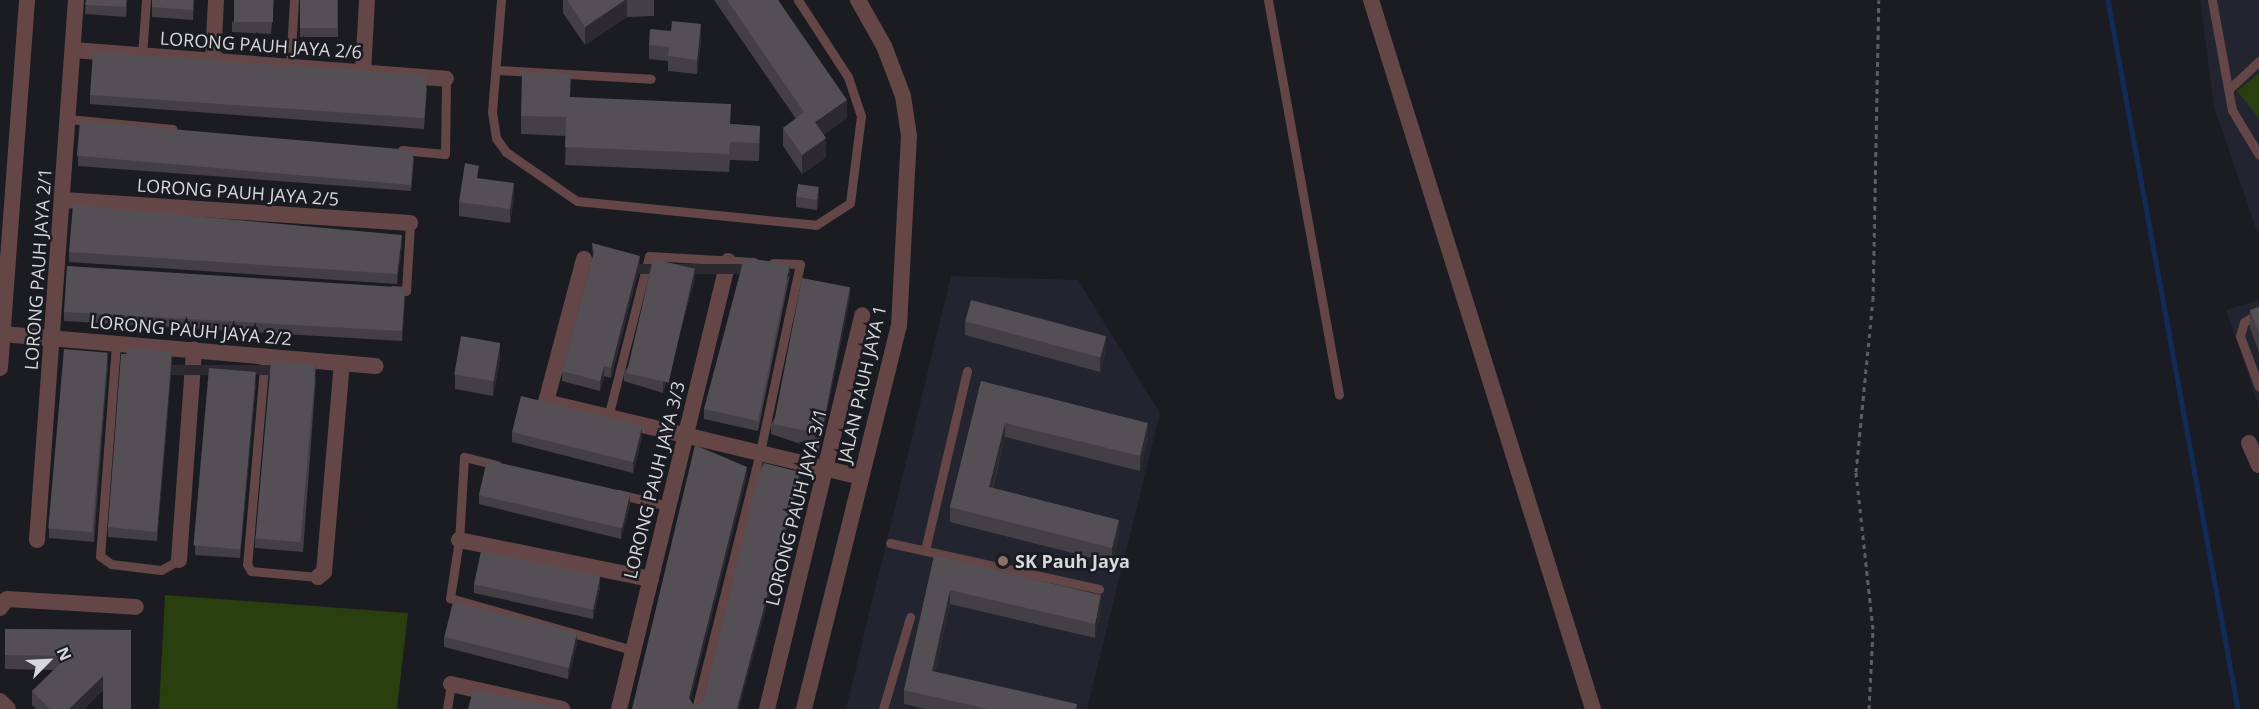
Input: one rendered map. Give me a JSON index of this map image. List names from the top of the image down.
{
  "streets": {
    "street": [
      "LORONG PAUH JAYA 2/6",
      "LORONG PAUH JAYA 2/5",
      "LORONG PAUH JAYA 2/1",
      "LORONG PAUH JAYA 2/2",
      "JALAN PAUH JAYA 1",
      "LORONG PAUH JAYA 3/3",
      "LORONG PAUH JAYA 3/1"
    ]
  },
  "crossings": [
    ["LORONG PAUH JAYA 2/6", "LORONG PAUH JAYA 2/1"],
    ["LORONG PAUH JAYA 2/5", "LORONG PAUH JAYA 2/1"],
    ["LORONG PAUH JAYA 2/1", "LORONG PAUH JAYA 2/2"]
  ],
  "places": ["SK Pauh Jaya"],
  "north": "top right"
}
